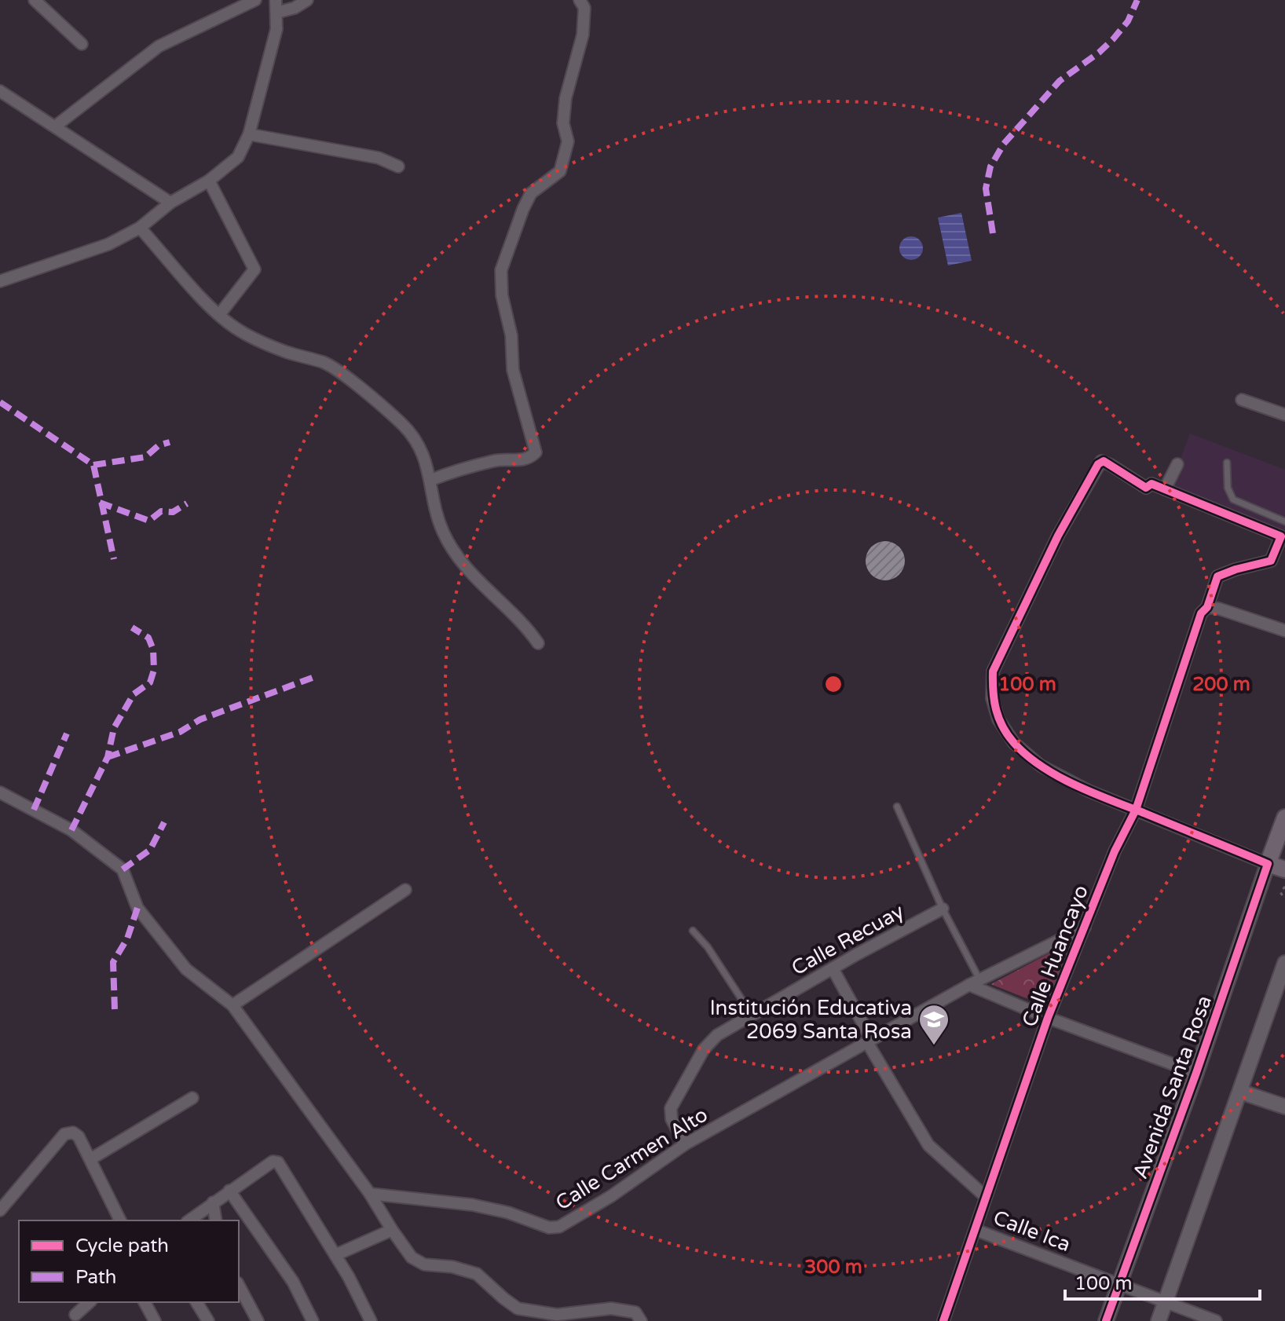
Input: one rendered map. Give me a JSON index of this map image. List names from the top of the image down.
{
  "streets": {
    "main road": ["Avenida Santa Rosa"],
    "street": [
      "Calle Recuay",
      "Calle Huancayo",
      "Calle Carmen Alto",
      "Calle Ica"
    ]
  },
  "crossings": [
    ["Calle Recuay", "Calle Carmen Alto"],
    ["Calle Huancayo", "Calle Carmen Alto"],
    ["Calle Huancayo", "Calle Ica"],
    ["Avenida Santa Rosa", "Calle Ica"]
  ],
  "places": {
    "school or university": ["Institución Educativa 2069 Santa Rosa"]
  },
  "legend": ["Cycle path", "Path"],
  "scale_bar": "100 m",
  "rings": ["100 m", "200 m", "300 m"]
}
